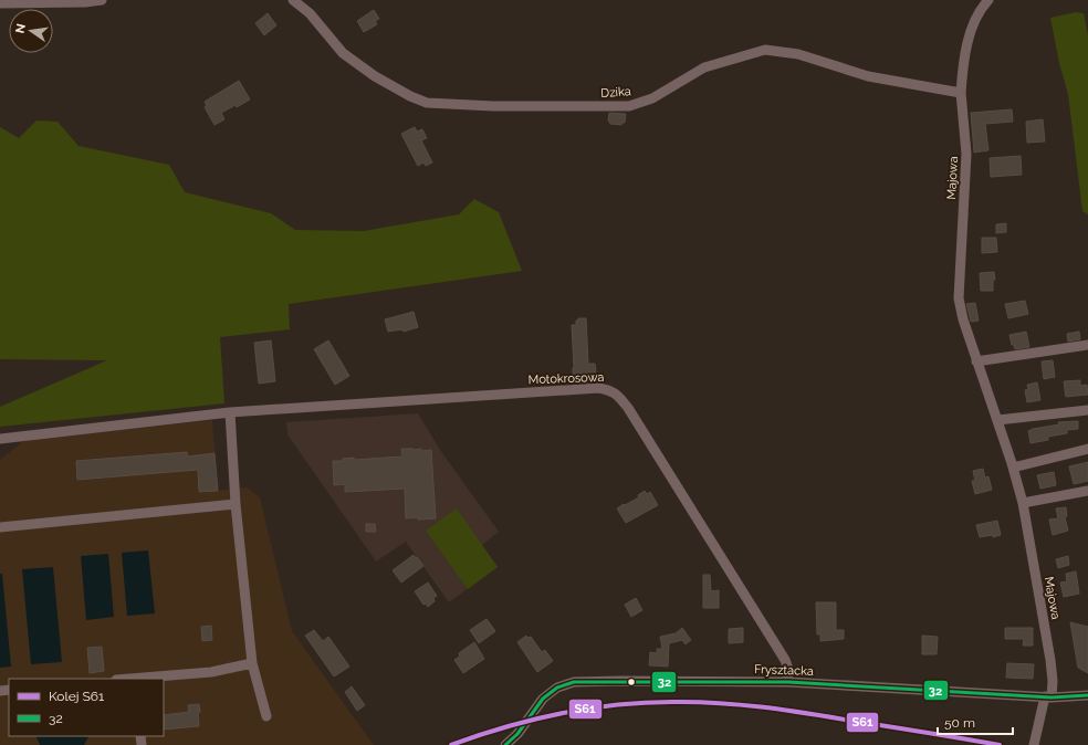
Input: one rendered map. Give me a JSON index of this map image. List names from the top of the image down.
{
  "streets": {
    "street": [
      "Dzika",
      "Majowa",
      "Motokrosowa",
      "Frysztacka"
    ]
  },
  "crossings": [
    ["Dzika", "Majowa"],
    ["Majowa", "Frysztacka"],
    ["Motokrosowa", "Frysztacka"]
  ],
  "lines": ["transit line 32", "rail line S61"],
  "legend": ["Kolej S61", "32"],
  "scale_bar": "50 m",
  "north": "left"
}
